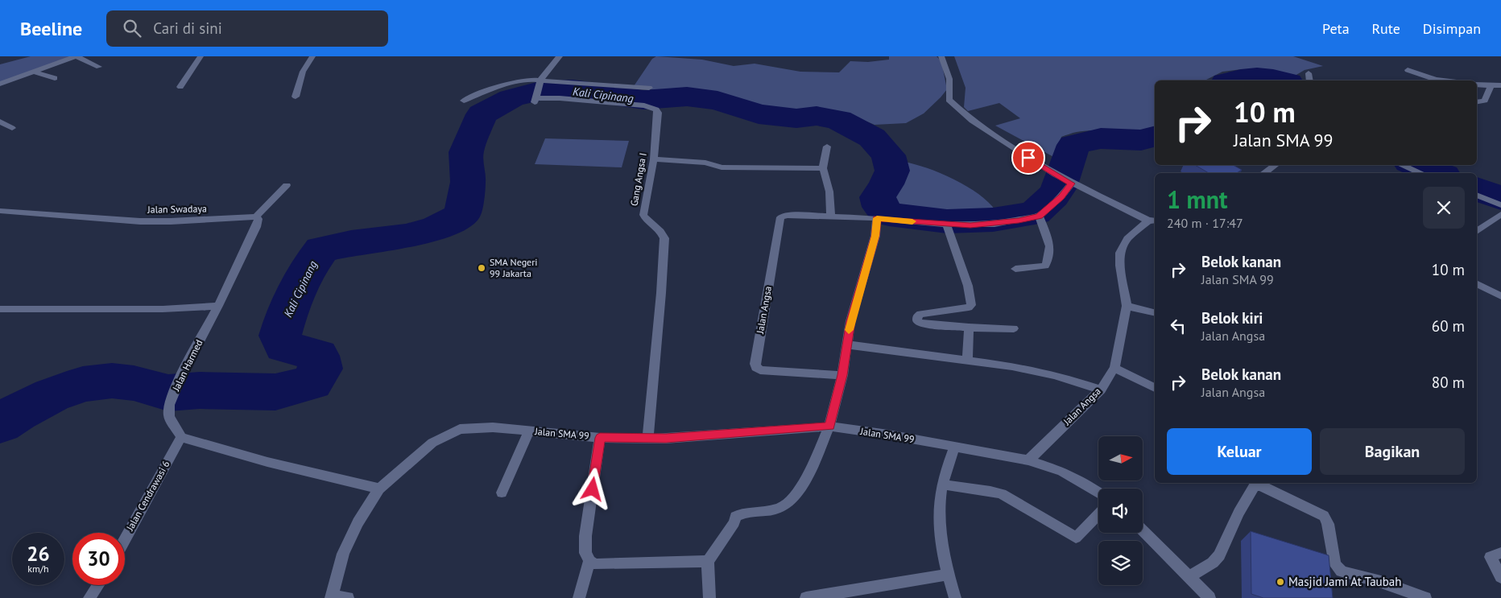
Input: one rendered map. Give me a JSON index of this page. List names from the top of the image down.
{
  "streets": {
    "street": [
      "Gang Angsa I",
      "Jalan Swadaya",
      "Jalan Angsa",
      "Jalan Harmed",
      "Jalan SMA 99",
      "Jalan Cendrawasi 6"
    ]
  },
  "crossings": [
    ["Gang Angsa I", "Jalan SMA 99"],
    ["Jalan Angsa", "Jalan SMA 99"],
    ["Jalan Harmed", "Jalan Cendrawasi 6"]
  ],
  "water": ["Kali Cipinang"],
  "places": ["SMA Negeri 99 Jakarta", "Masjid Jami At Taubah"],
  "north": "right",
  "page": {
    "header": "Beeline",
    "search": "Cari di sini",
    "nav": ["Peta", "Rute", "Disimpan"],
    "turn": ["10 m", "Jalan SMA 99"],
    "heading": ["1 mnt", "240 m · 17:47"],
    "list": [
      {
        "name": "Belok kanan",
        "note": "Jalan SMA 99",
        "value": "10 m"
      },
      {
        "name": "Belok kiri",
        "note": "Jalan Angsa",
        "value": "60 m"
      },
      {
        "name": "Belok kanan",
        "note": "Jalan Angsa",
        "value": "80 m"
      }
    ],
    "buttons": ["Keluar", "Bagikan"],
    "speed": "26 km/h",
    "limit": "30"
  }
}
